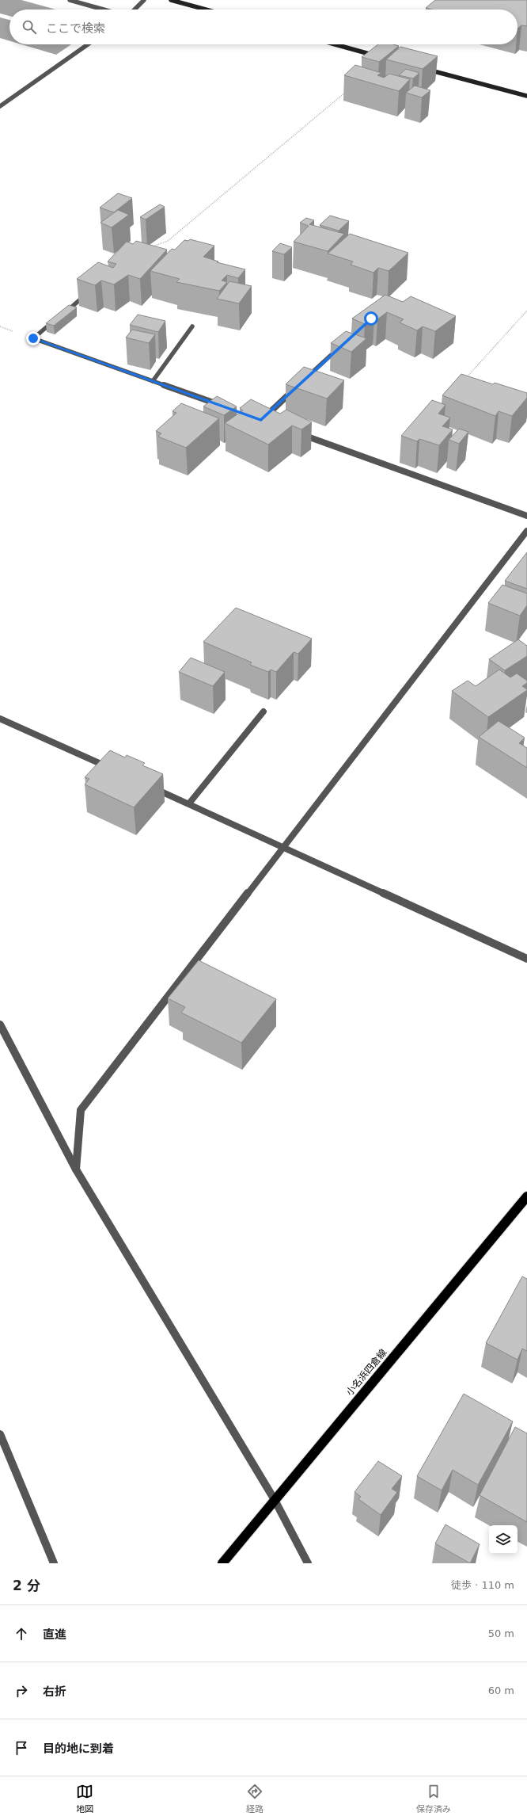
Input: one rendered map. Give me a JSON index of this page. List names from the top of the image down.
{
  "streets": {
    "main road": ["小名浜四倉線"]
  },
  "page": {
    "search": "ここで検索",
    "heading": ["2 分", "徒歩 · 110 m"],
    "list": [
      ["直進", "50 m"],
      ["右折", "60 m"],
      "目的地に到着"
    ],
    "nav": ["地図", "経路", "保存済み"]
  }
}
